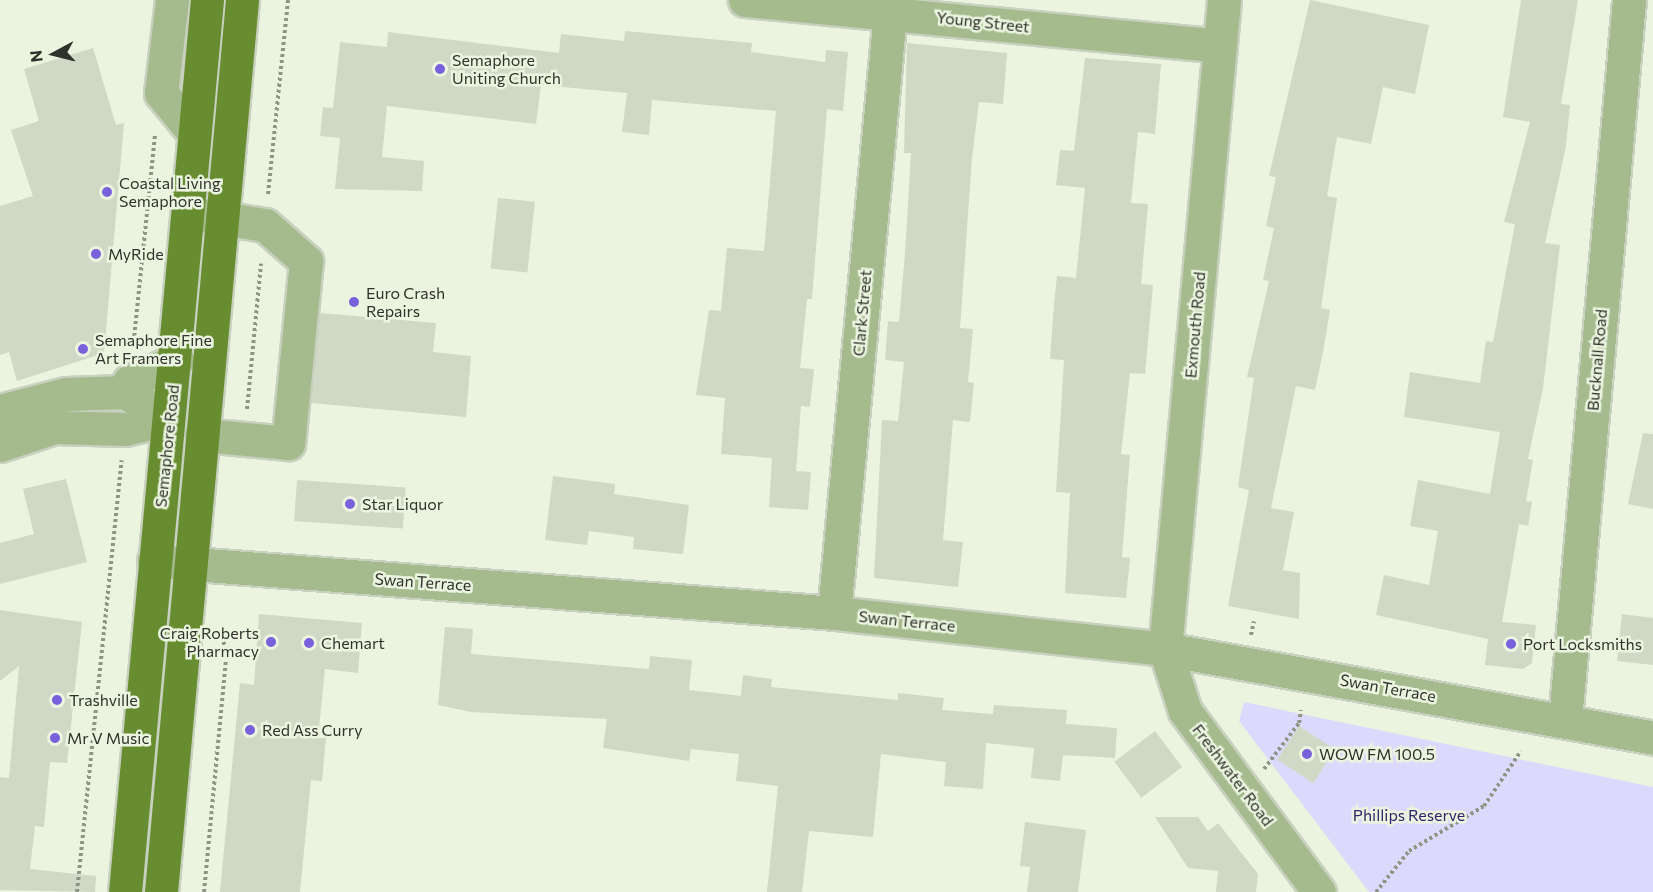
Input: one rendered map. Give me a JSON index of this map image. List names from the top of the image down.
{
  "streets": {
    "main road": ["Semaphore Road"],
    "street": [
      "Young Street",
      "Clark Street",
      "Exmouth Road",
      "Bucknall Road",
      "Swan Terrace",
      "Freshwater Road"
    ]
  },
  "crossings": [
    ["Young Street", "Clark Street"],
    ["Young Street", "Exmouth Road"],
    ["Clark Street", "Swan Terrace"],
    ["Exmouth Road", "Swan Terrace"],
    ["Exmouth Road", "Freshwater Road"],
    ["Bucknall Road", "Swan Terrace"],
    ["Semaphore Road", "Swan Terrace"],
    ["Swan Terrace", "Freshwater Road"]
  ],
  "parks": ["Phillips Reserve"],
  "places": [
    "Semaphore Uniting Church",
    "Coastal Living Semaphore",
    "MyRide",
    "Euro Crash Repairs",
    "Semaphore Fine Art Framers",
    "Star Liquor",
    "Craig Roberts Pharmacy",
    "Chemart",
    "Port Locksmiths",
    "Trashville",
    "Red Ass Curry",
    "Mr V Music",
    "WOW FM 100.5"
  ],
  "north": "left"
}
